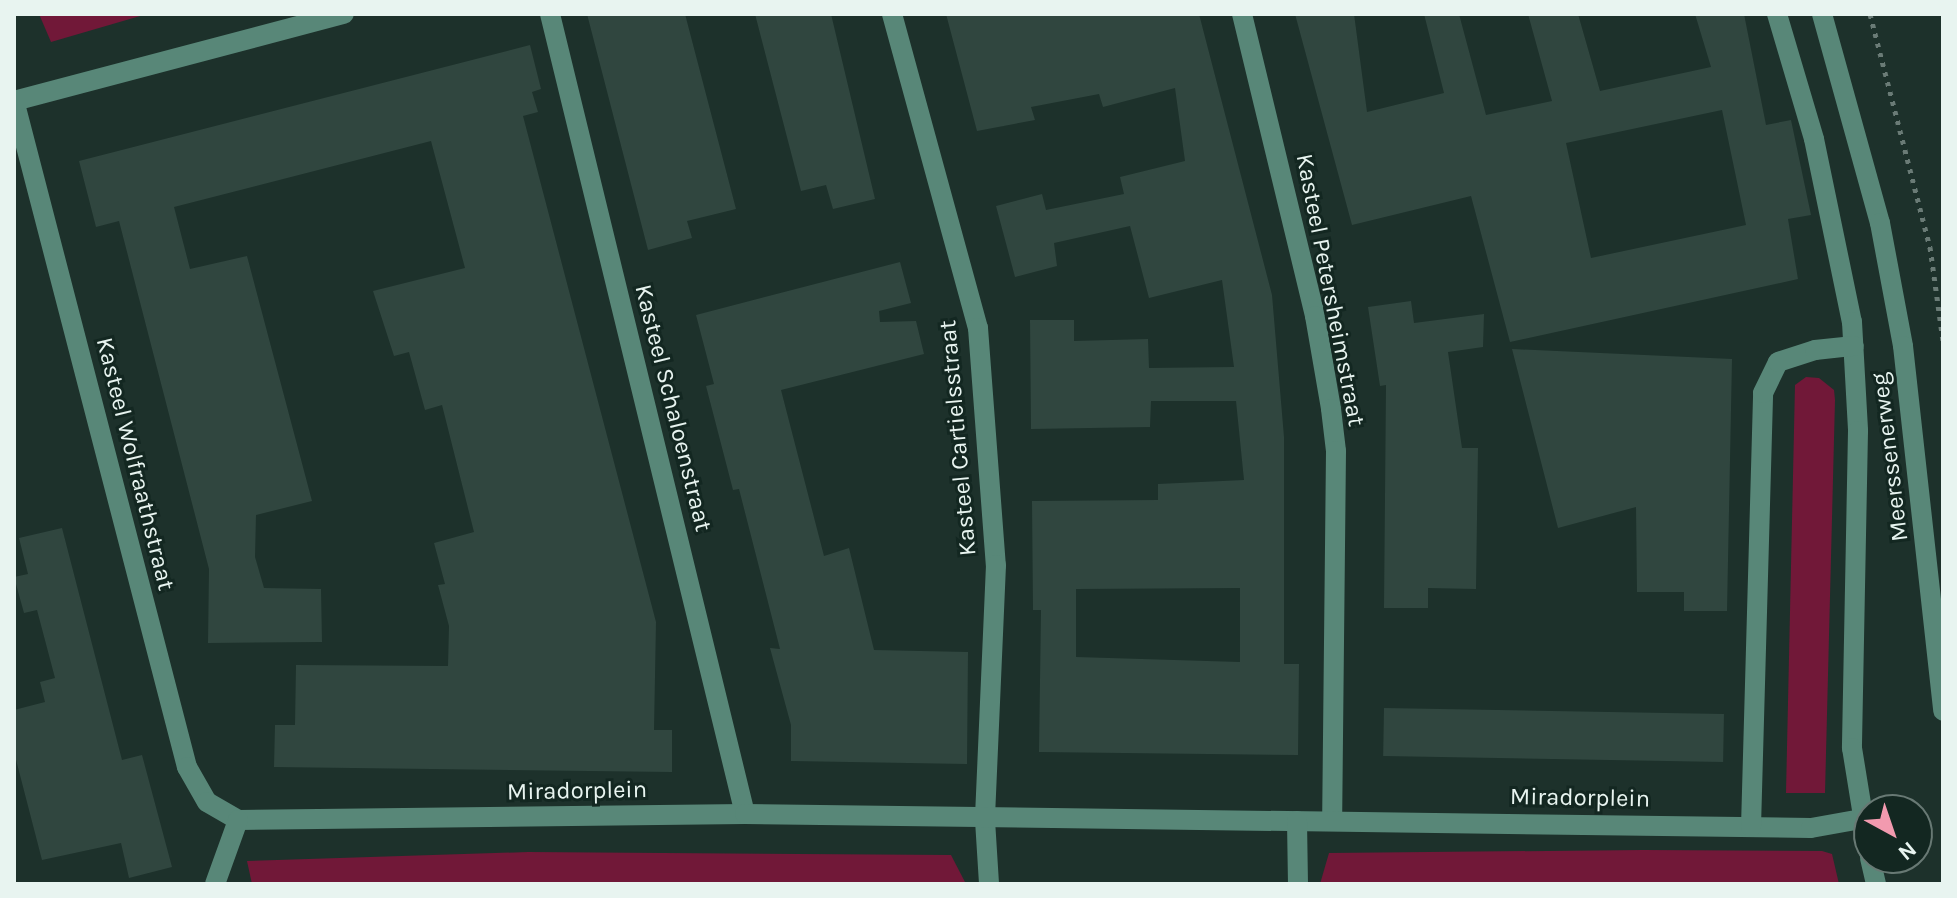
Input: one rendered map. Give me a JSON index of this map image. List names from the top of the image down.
{
  "streets": {
    "street": [
      "Kasteel Petersheimstraat",
      "Kasteel Schaloenstraat",
      "Kasteel Cartielsstraat",
      "Meerssenerweg",
      "Kasteel Wolfraathstraat",
      "Miradorplein"
    ]
  },
  "crossings": [
    ["Kasteel Petersheimstraat", "Miradorplein"],
    ["Kasteel Schaloenstraat", "Miradorplein"],
    ["Kasteel Cartielsstraat", "Miradorplein"],
    ["Meerssenerweg", "Miradorplein"],
    ["Kasteel Wolfraathstraat", "Miradorplein"]
  ],
  "north": "bottom right"
}
